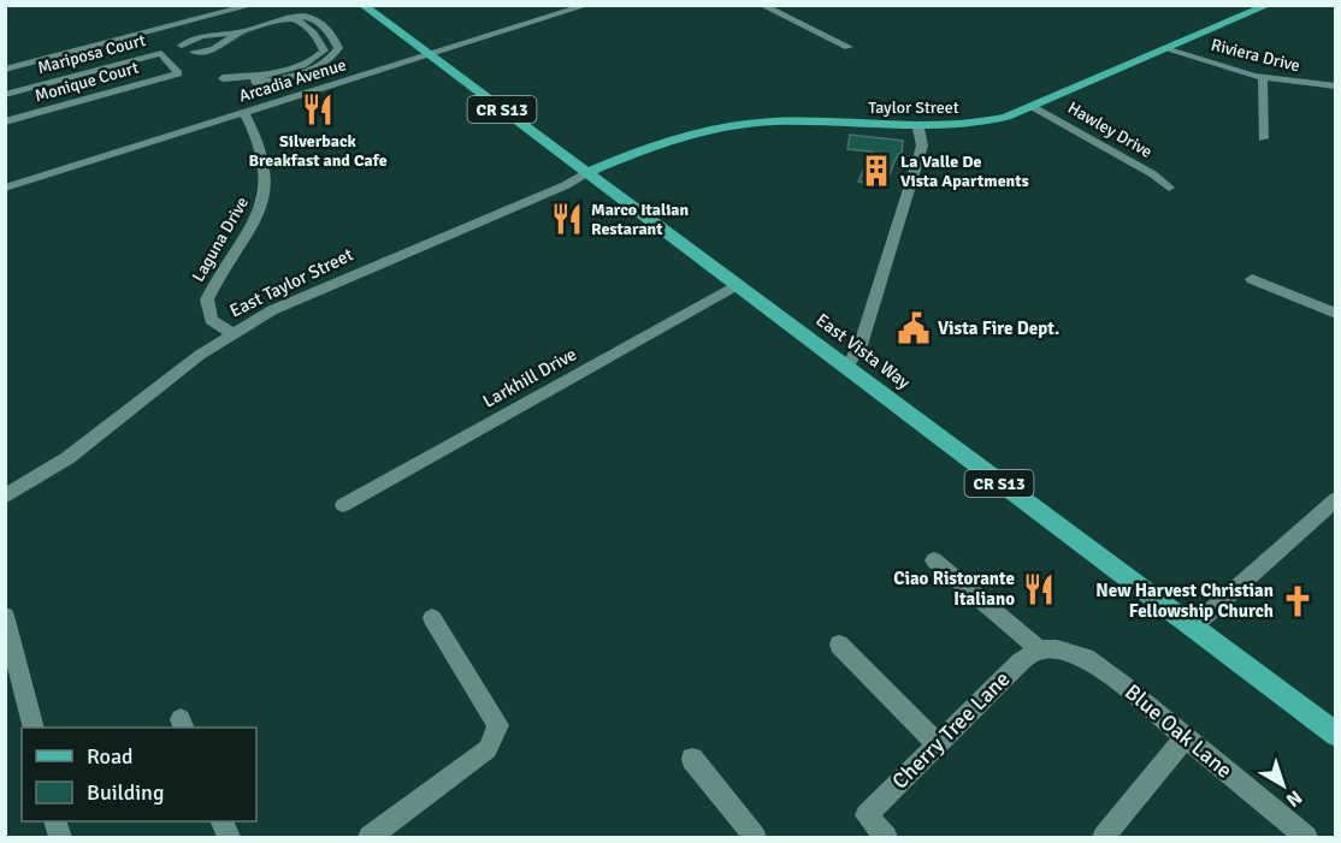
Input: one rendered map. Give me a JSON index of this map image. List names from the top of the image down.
{
  "streets": {
    "main road": ["Taylor Street", "CR S13", "East Vista Way"],
    "street": [
      "Mariposa Court",
      "Riviera Drive",
      "Arcadia Avenue",
      "Monique Court",
      "Hawley Drive",
      "Laguna Drive",
      "East Taylor Street",
      "Larkhill Drive",
      "Cherry Tree Lane",
      "Blue Oak Lane"
    ]
  },
  "crossings": [
    ["Mariposa Court", "Monique Court"],
    ["Riviera Drive", "Taylor Street"],
    ["Arcadia Avenue", "Laguna Drive"],
    ["Arcadia Avenue", "East Vista Way"],
    ["Taylor Street", "Hawley Drive"],
    ["Taylor Street", "East Taylor Street"],
    ["Taylor Street", "East Vista Way"],
    ["Laguna Drive", "East Taylor Street"],
    ["East Taylor Street", "East Vista Way"],
    ["East Vista Way", "Larkhill Drive"],
    ["Cherry Tree Lane", "Blue Oak Lane"]
  ],
  "places": {
    "restaurant": ["Silverback Breakfast and Cafe", "Marco Italian Restarant", "Ciao Ristorante Italiano"],
    "building": ["La Valle De Vista Apartments"],
    "public building": ["Vista Fire Dept."],
    "church": ["New Harvest Christian Fellowship Church"]
  },
  "legend": ["Road", "Building"],
  "north": "bottom right"
}
